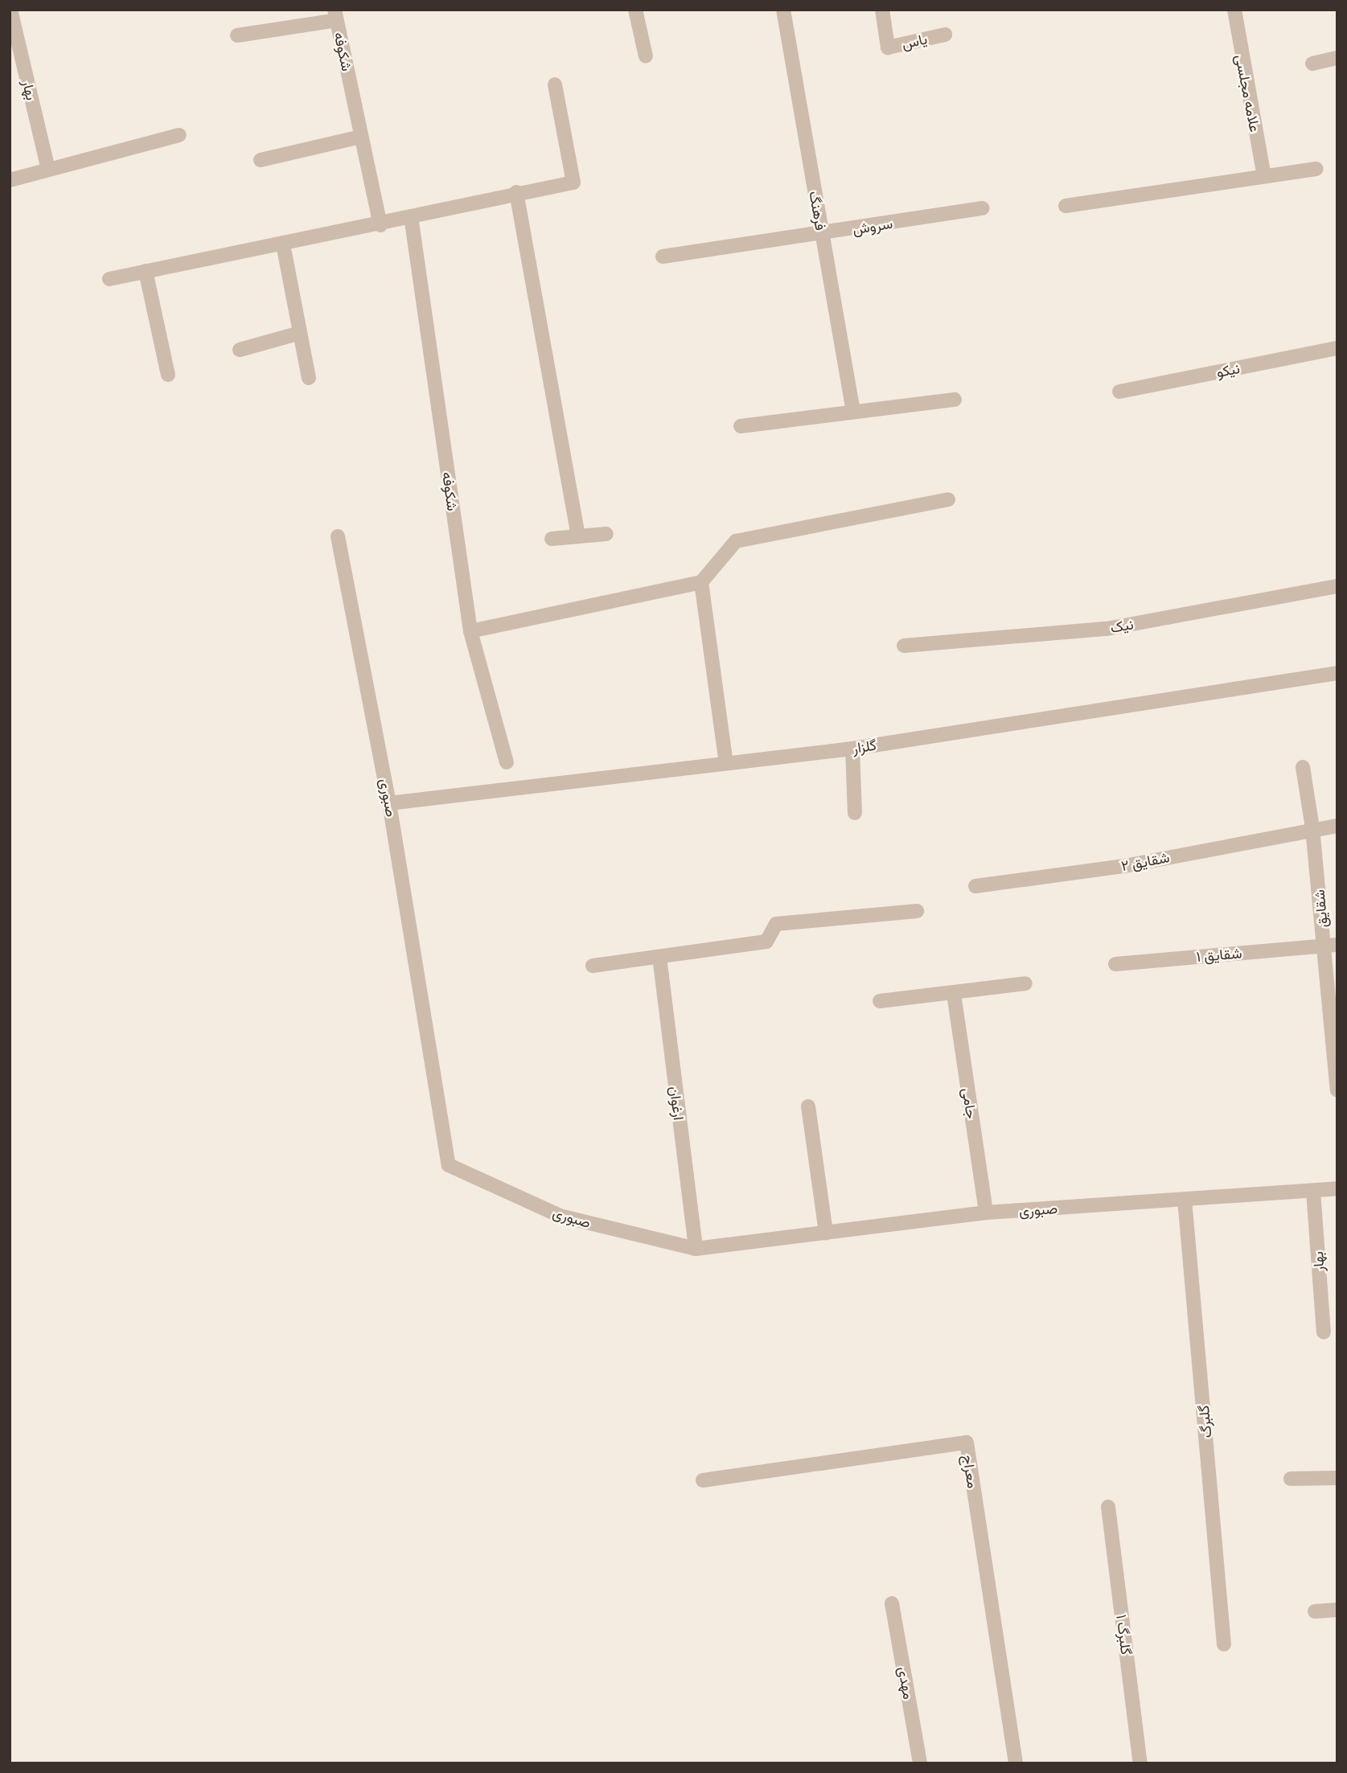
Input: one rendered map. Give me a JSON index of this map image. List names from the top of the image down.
{
  "streets": {
    "street": [
      "یاس",
      "شکوفه",
      "بهار",
      "علامه مجلسی",
      "فرهنگ",
      "سروش",
      "نیکو",
      "نیک",
      "گلزار",
      "صبوری",
      "شقایق ۲",
      "شقایق",
      "شقایق ۱",
      "ارغوان",
      "جامی",
      "گلبرگ",
      "معراج",
      "گلبرگ ۱",
      "مهدی"
    ]
  },
  "crossings": [
    ["بهار", "صبوری"],
    ["فرهنگ", "سروش"],
    ["گلزار", "صبوری"],
    ["صبوری", "ارغوان"],
    ["صبوری", "جامی"],
    ["صبوری", "گلبرگ"],
    ["شقایق ۲", "شقایق"],
    ["شقایق", "شقایق ۱"]
  ]
}
